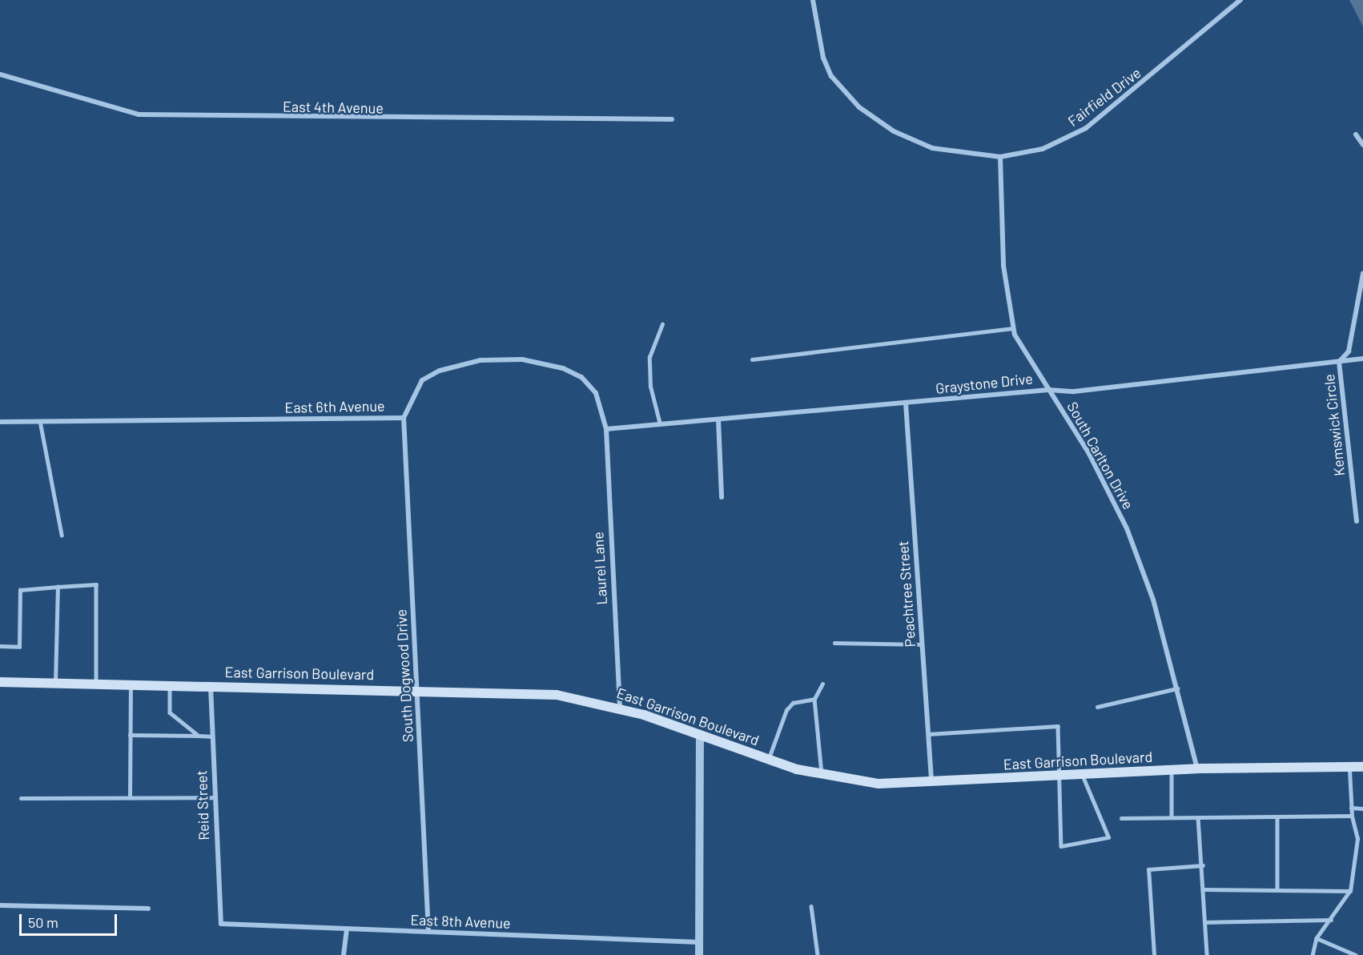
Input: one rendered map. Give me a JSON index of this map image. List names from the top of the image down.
{
  "streets": {
    "main road": ["East Garrison Boulevard"],
    "street": [
      "Fairfield Drive",
      "East 4th Avenue",
      "Graystone Drive",
      "East 6th Avenue",
      "Kemswick Circle",
      "South Carlton Drive",
      "Laurel Lane",
      "Peachtree Street",
      "South Dogwood Drive",
      "Reid Street",
      "East 8th Avenue"
    ]
  },
  "crossings": [
    ["Fairfield Drive", "South Carlton Drive"],
    ["Graystone Drive", "East 6th Avenue"],
    ["Graystone Drive", "Kemswick Circle"],
    ["Graystone Drive", "South Carlton Drive"],
    ["Graystone Drive", "Laurel Lane"],
    ["Graystone Drive", "Peachtree Street"],
    ["East 6th Avenue", "Laurel Lane"],
    ["East 6th Avenue", "South Dogwood Drive"],
    ["South Carlton Drive", "East Garrison Boulevard"],
    ["Laurel Lane", "East Garrison Boulevard"],
    ["Peachtree Street", "East Garrison Boulevard"],
    ["East Garrison Boulevard", "South Dogwood Drive"],
    ["East Garrison Boulevard", "Reid Street"],
    ["South Dogwood Drive", "East 8th Avenue"],
    ["Reid Street", "East 8th Avenue"]
  ],
  "scale_bar": "50 m"
}
